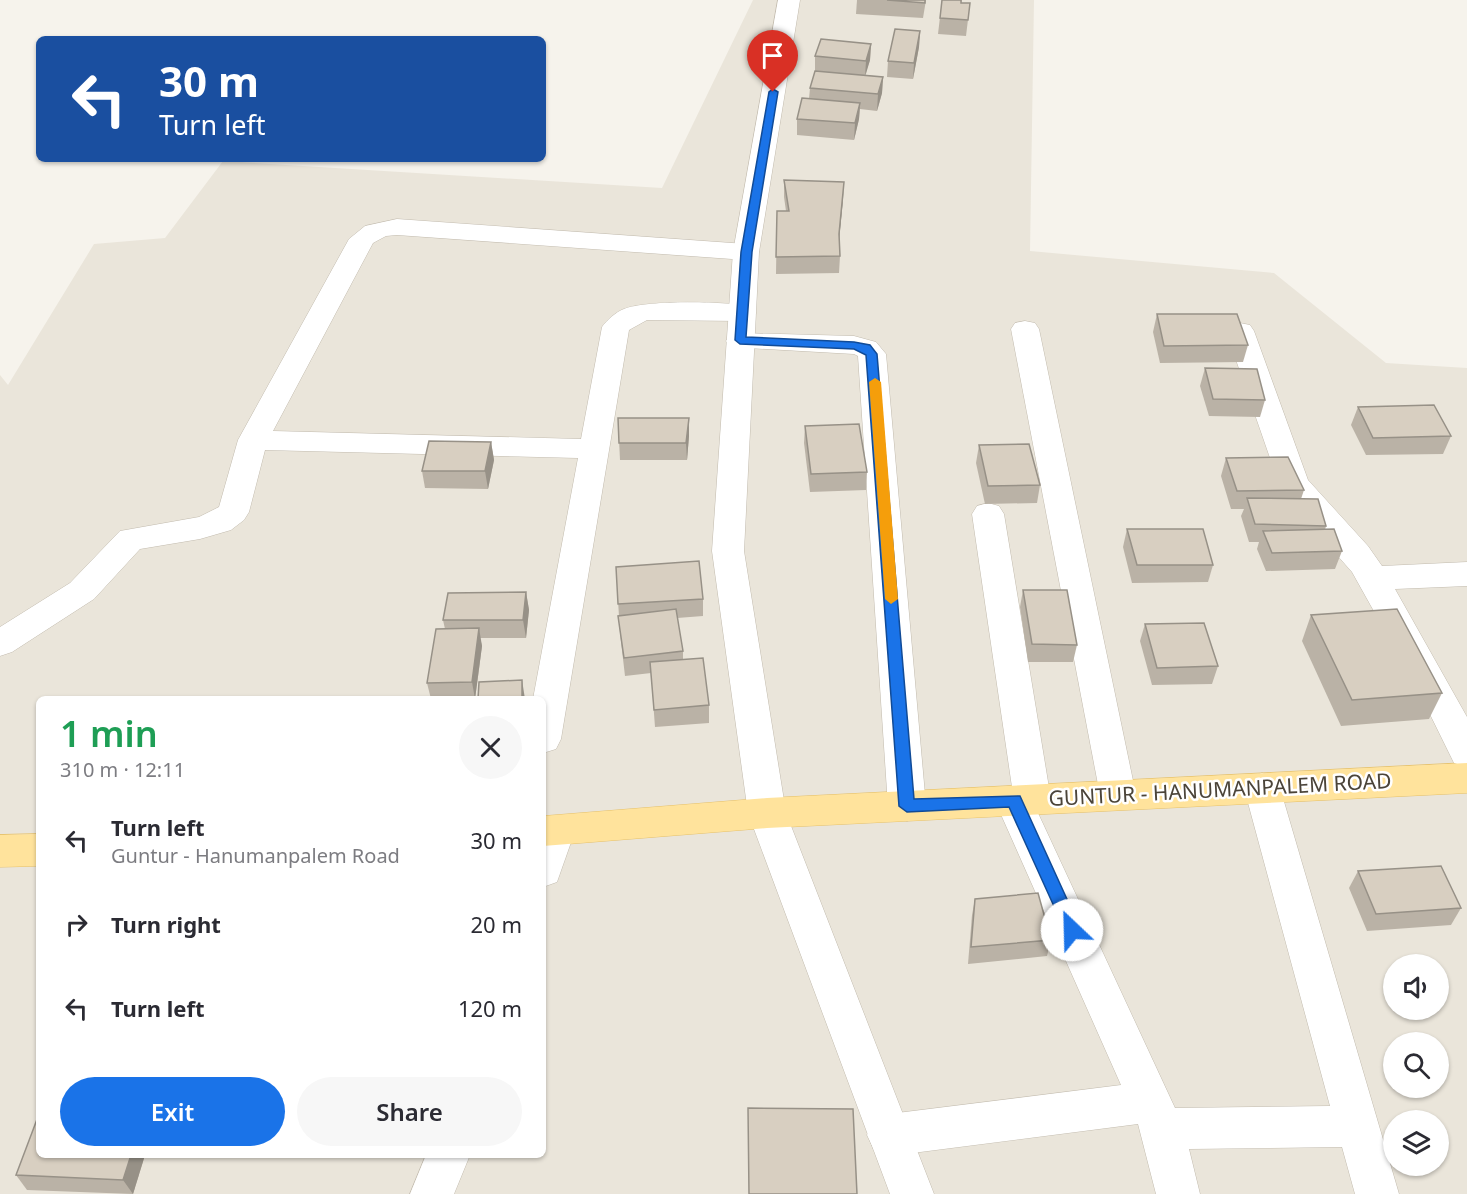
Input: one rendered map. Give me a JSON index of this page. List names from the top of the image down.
{
  "streets": {
    "main road": ["GUNTUR - HANUMANPALEM ROAD"]
  },
  "page": {
    "turn": ["30 m", "Turn left"],
    "heading": ["1 min", "310 m · 12:11"],
    "list": [
      {
        "name": "Turn left",
        "note": "Guntur - Hanumanpalem Road",
        "value": "30 m"
      },
      {
        "name": "Turn right",
        "value": "20 m"
      },
      {
        "name": "Turn left",
        "value": "120 m"
      }
    ],
    "buttons": ["Exit", "Share"]
  }
}
